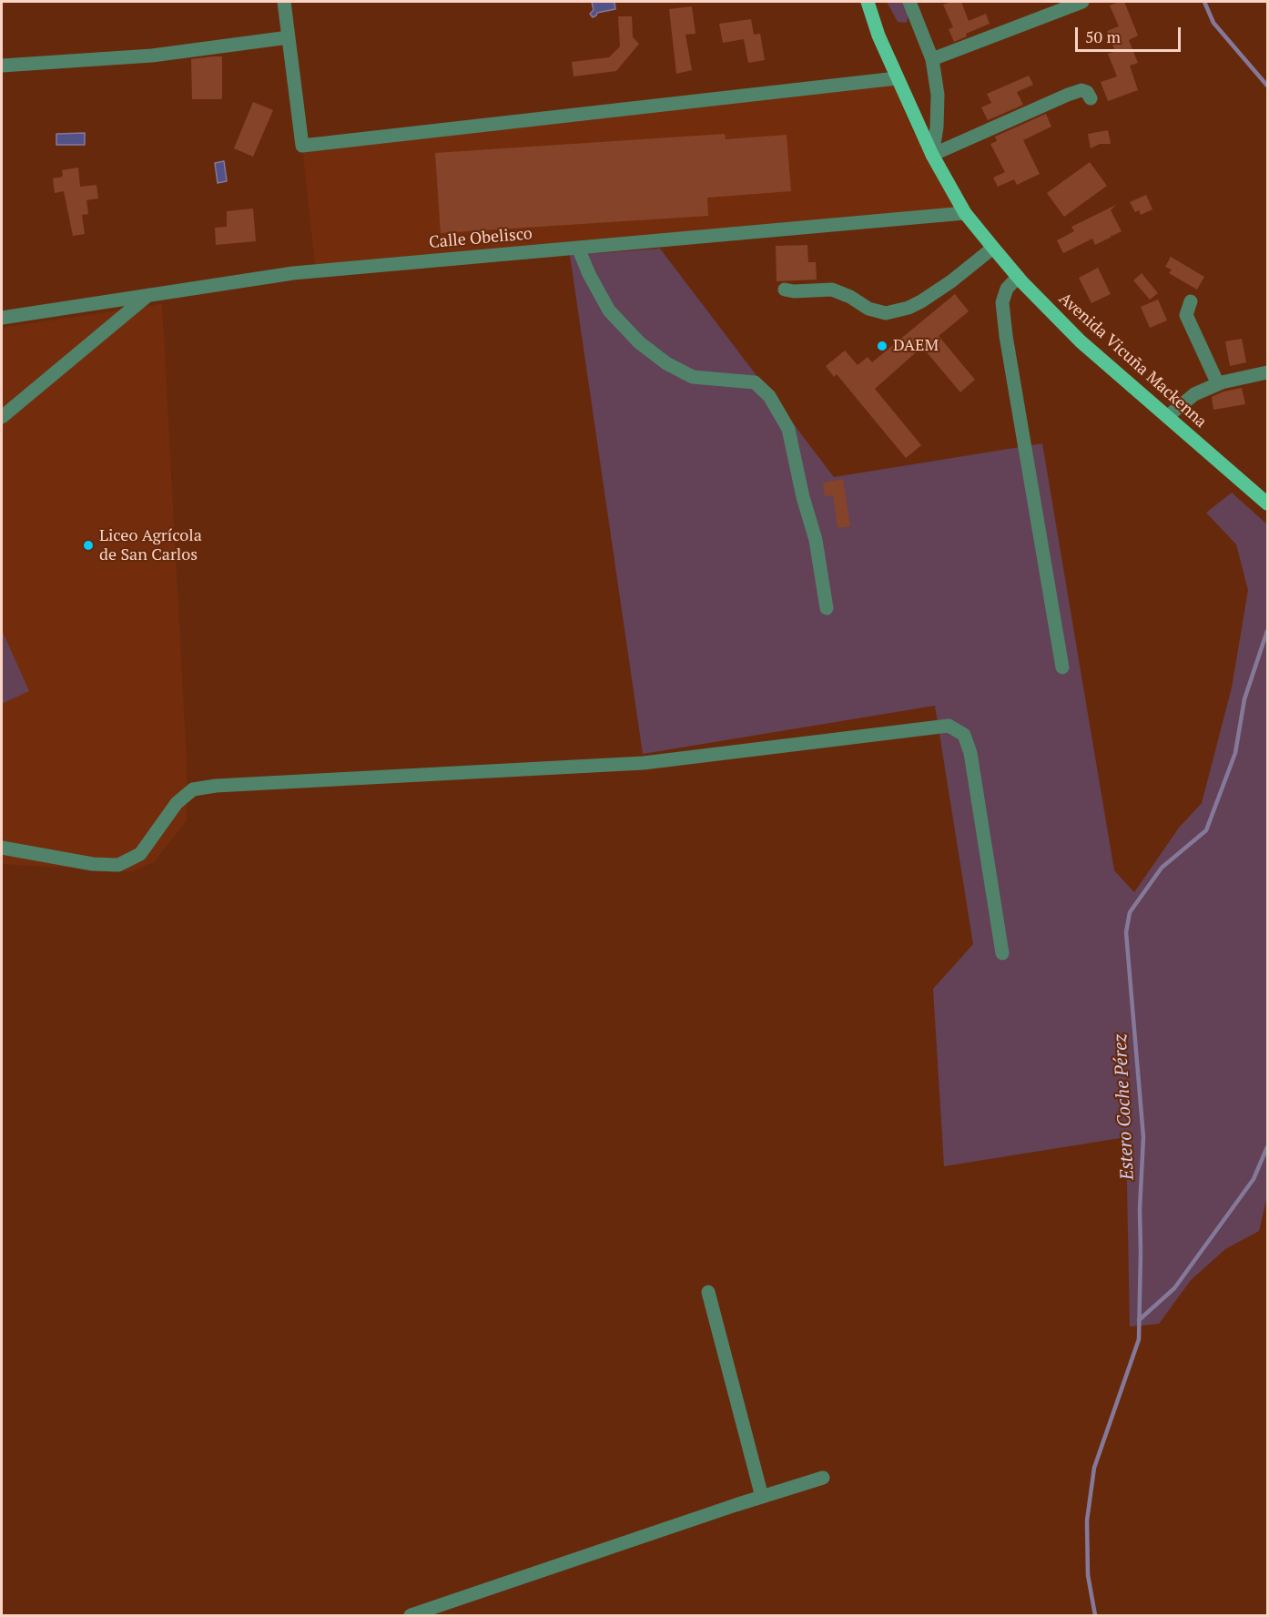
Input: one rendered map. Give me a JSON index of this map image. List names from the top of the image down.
{
  "streets": {
    "main road": ["Avenida Vicuña Mackenna"],
    "street": ["Calle Obelisco"]
  },
  "crossings": [
    ["Calle Obelisco", "Avenida Vicuña Mackenna"]
  ],
  "water": ["Estero Coche Pérez"],
  "places": ["DAEM", "Liceo Agrícola de San Carlos"],
  "scale_bar": "50 m"
}
